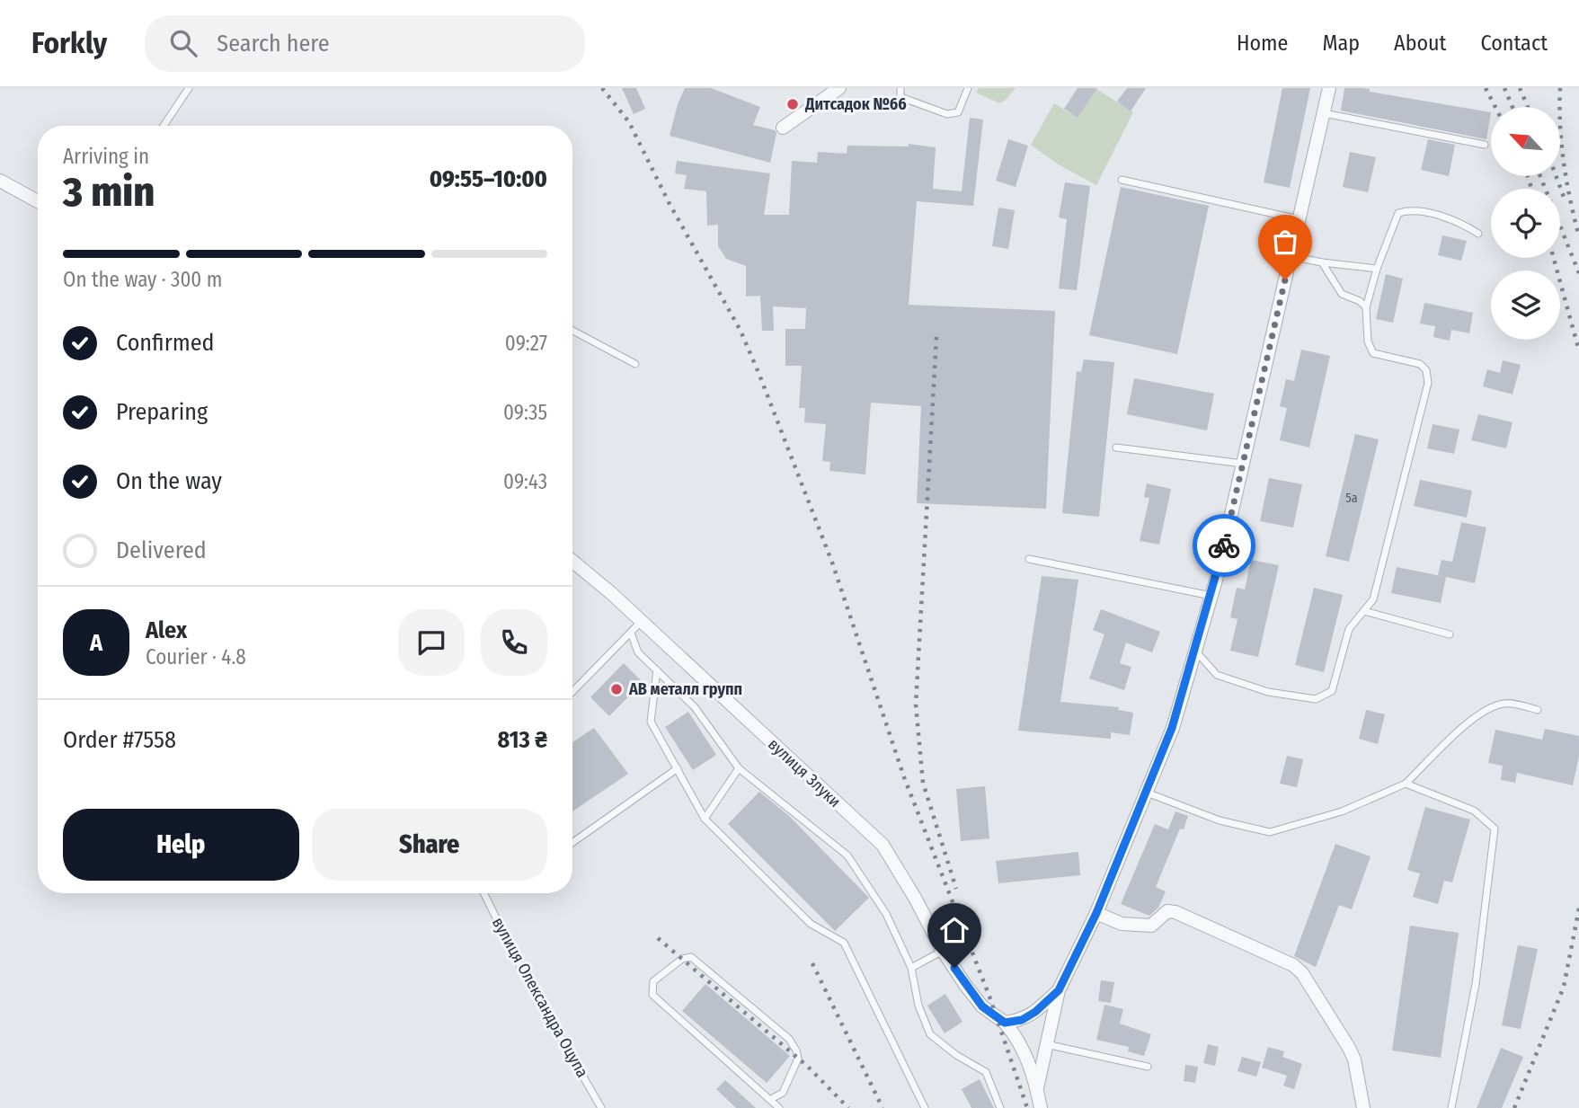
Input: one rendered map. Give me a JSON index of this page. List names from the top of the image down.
{
  "streets": {
    "street": ["вулиця Злуки"],
    "lane": ["вулиця Олександра Оцупа"]
  },
  "places": ["Дитсадок №66", "АВ металл групп"],
  "house_numbers": ["5а"],
  "north": "top left",
  "page": {
    "header": "Forkly",
    "search": "Search here",
    "nav": [
      "Home",
      "Map",
      "About",
      "Contact"
    ],
    "heading": ["3 min", "Arriving in", "09:55–10:00"],
    "panel": [
      "Alex",
      "Courier · 4.8",
      "Order #7558",
      "813 ₴"
    ],
    "bar": "On the way · 300 m",
    "list": [
      ["Confirmed", "09:27"],
      ["Preparing", "09:35"],
      ["On the way", "09:43"],
      "Delivered"
    ],
    "round": "A",
    "buttons": ["Help", "Share"]
  }
}
